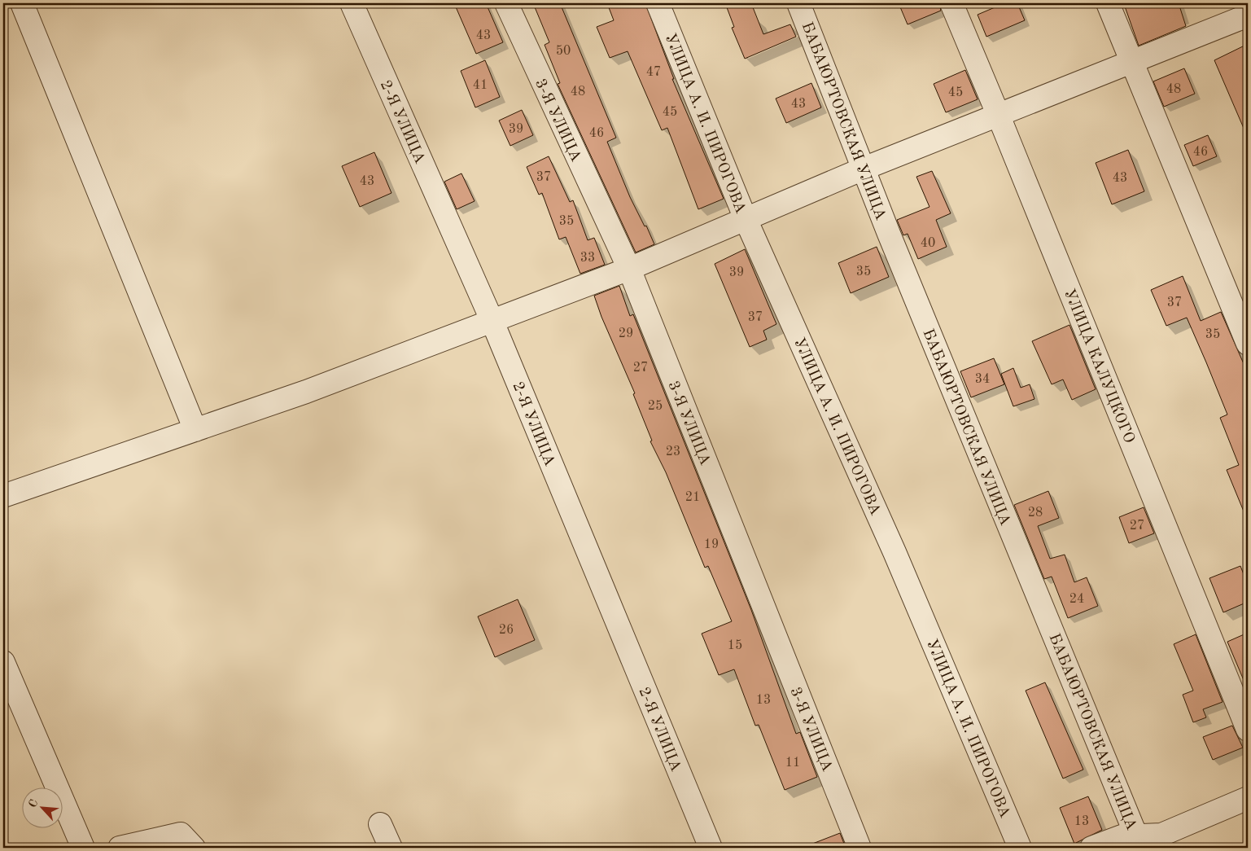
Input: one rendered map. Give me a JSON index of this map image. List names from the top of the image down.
{
  "streets": {
    "street": [
      "3-Я УЛИЦА",
      "БАБАЮРТОВСКАЯ УЛИЦА",
      "2-Я УЛИЦА",
      "УЛИЦА А. И. ПИРОГОВА",
      "УЛИЦА КАЛУЦКОГО"
    ]
  },
  "house_numbers": [
    "43",
    "50",
    "47",
    "41",
    "48",
    "48",
    "45",
    "43",
    "45",
    "39",
    "46",
    "46",
    "37",
    "43",
    "43",
    "35",
    "40",
    "33",
    "35",
    "39",
    "37",
    "37",
    "29",
    "35",
    "27",
    "34",
    "25",
    "23",
    "21",
    "28",
    "27",
    "19",
    "24",
    "26",
    "15",
    "13",
    "11",
    "13"
  ],
  "north": "top left"
}
